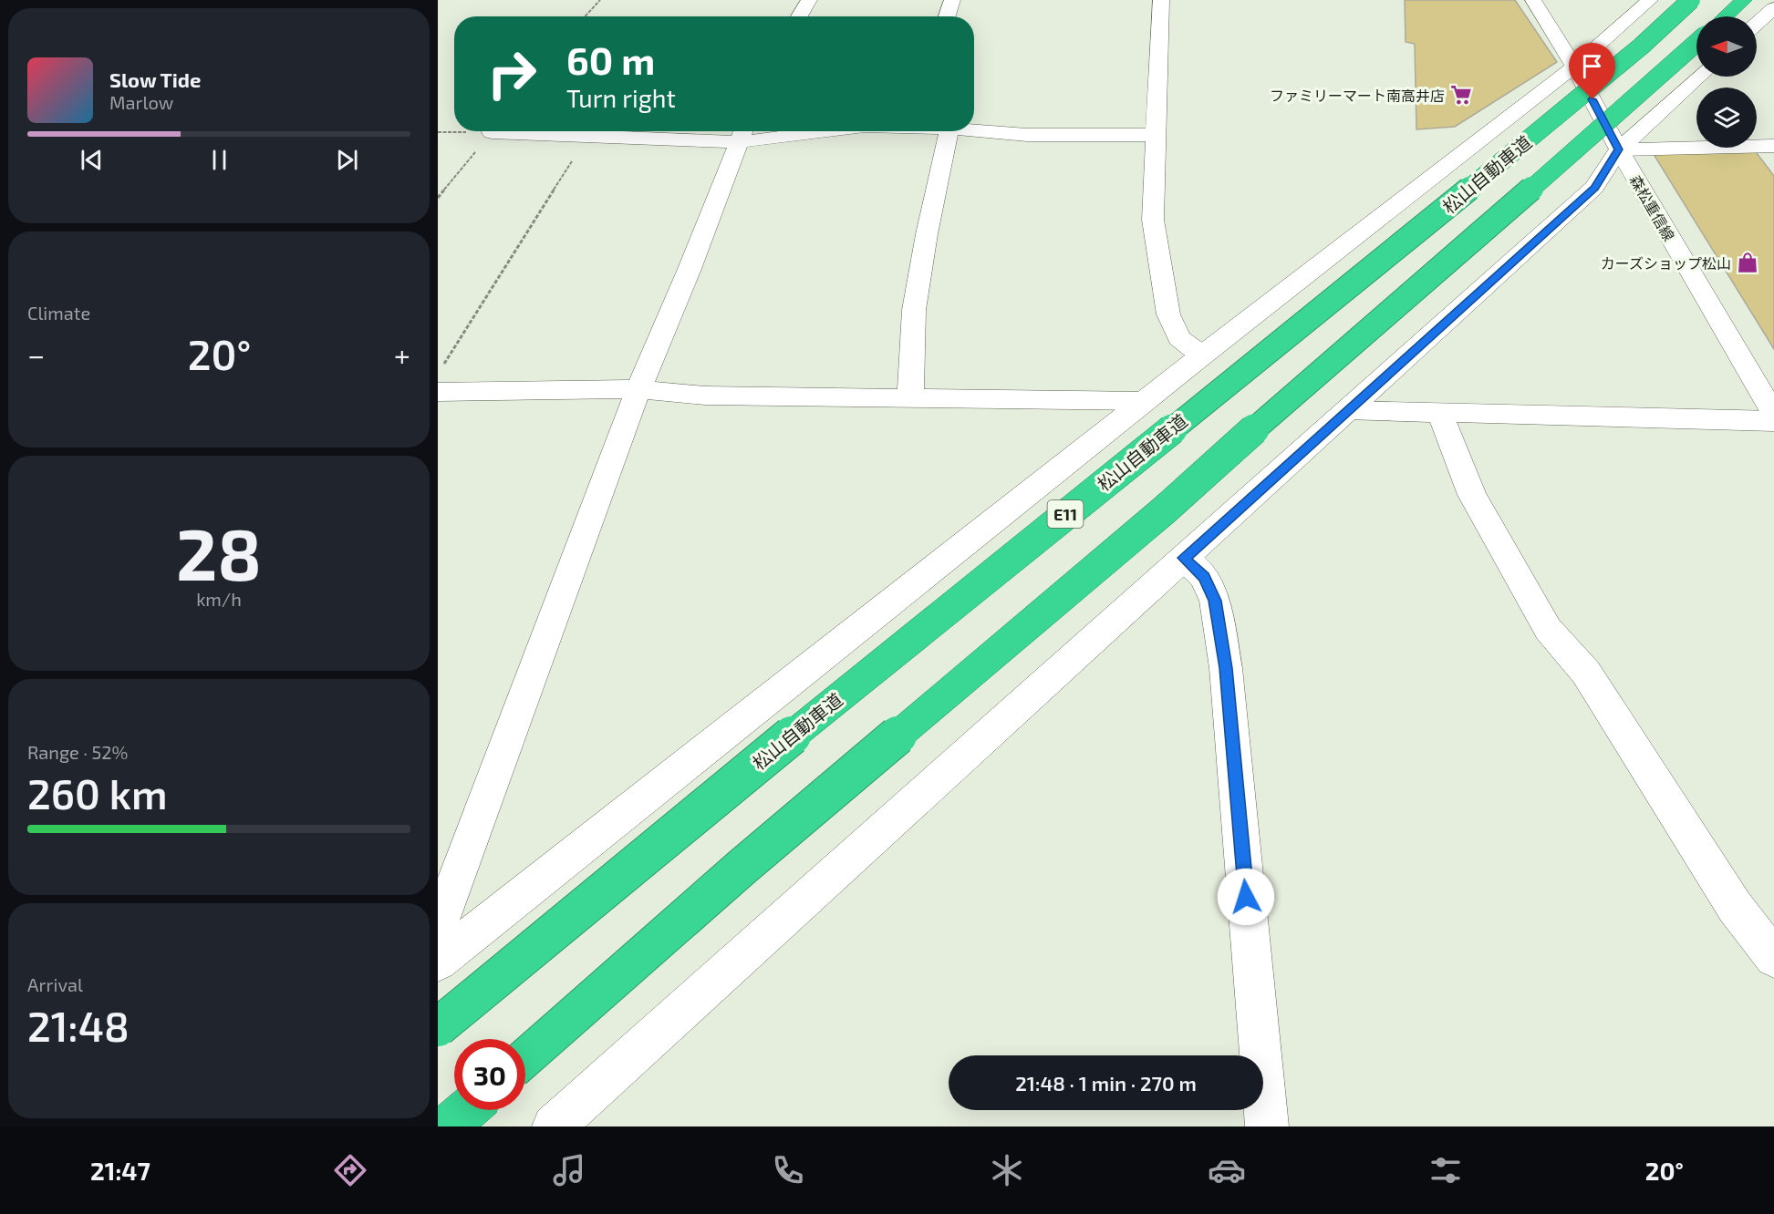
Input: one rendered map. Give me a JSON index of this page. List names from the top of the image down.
{
  "streets": {
    "highway": ["松山自動車道", "E11"],
    "street": ["森松重信線"]
  },
  "places": {
    "supermarket": ["ファミリーマート南高井店"],
    "shop": ["カーズショップ松山"]
  },
  "north": "left",
  "page": {
    "turn": ["60 m", "Turn right"],
    "song": ["Slow Tide", "Marlow"],
    "tile": [
      "Climate",
      ["28", "km/h"],
      ["Range · 52%", "260 km"],
      ["Arrival", "21:48"]
    ],
    "heat": ["−", "20°", "+"],
    "limit": "30",
    "trip": "21:48 · 1 min · 270 m",
    "tabs": ["21:47", "20°"]
  }
}
